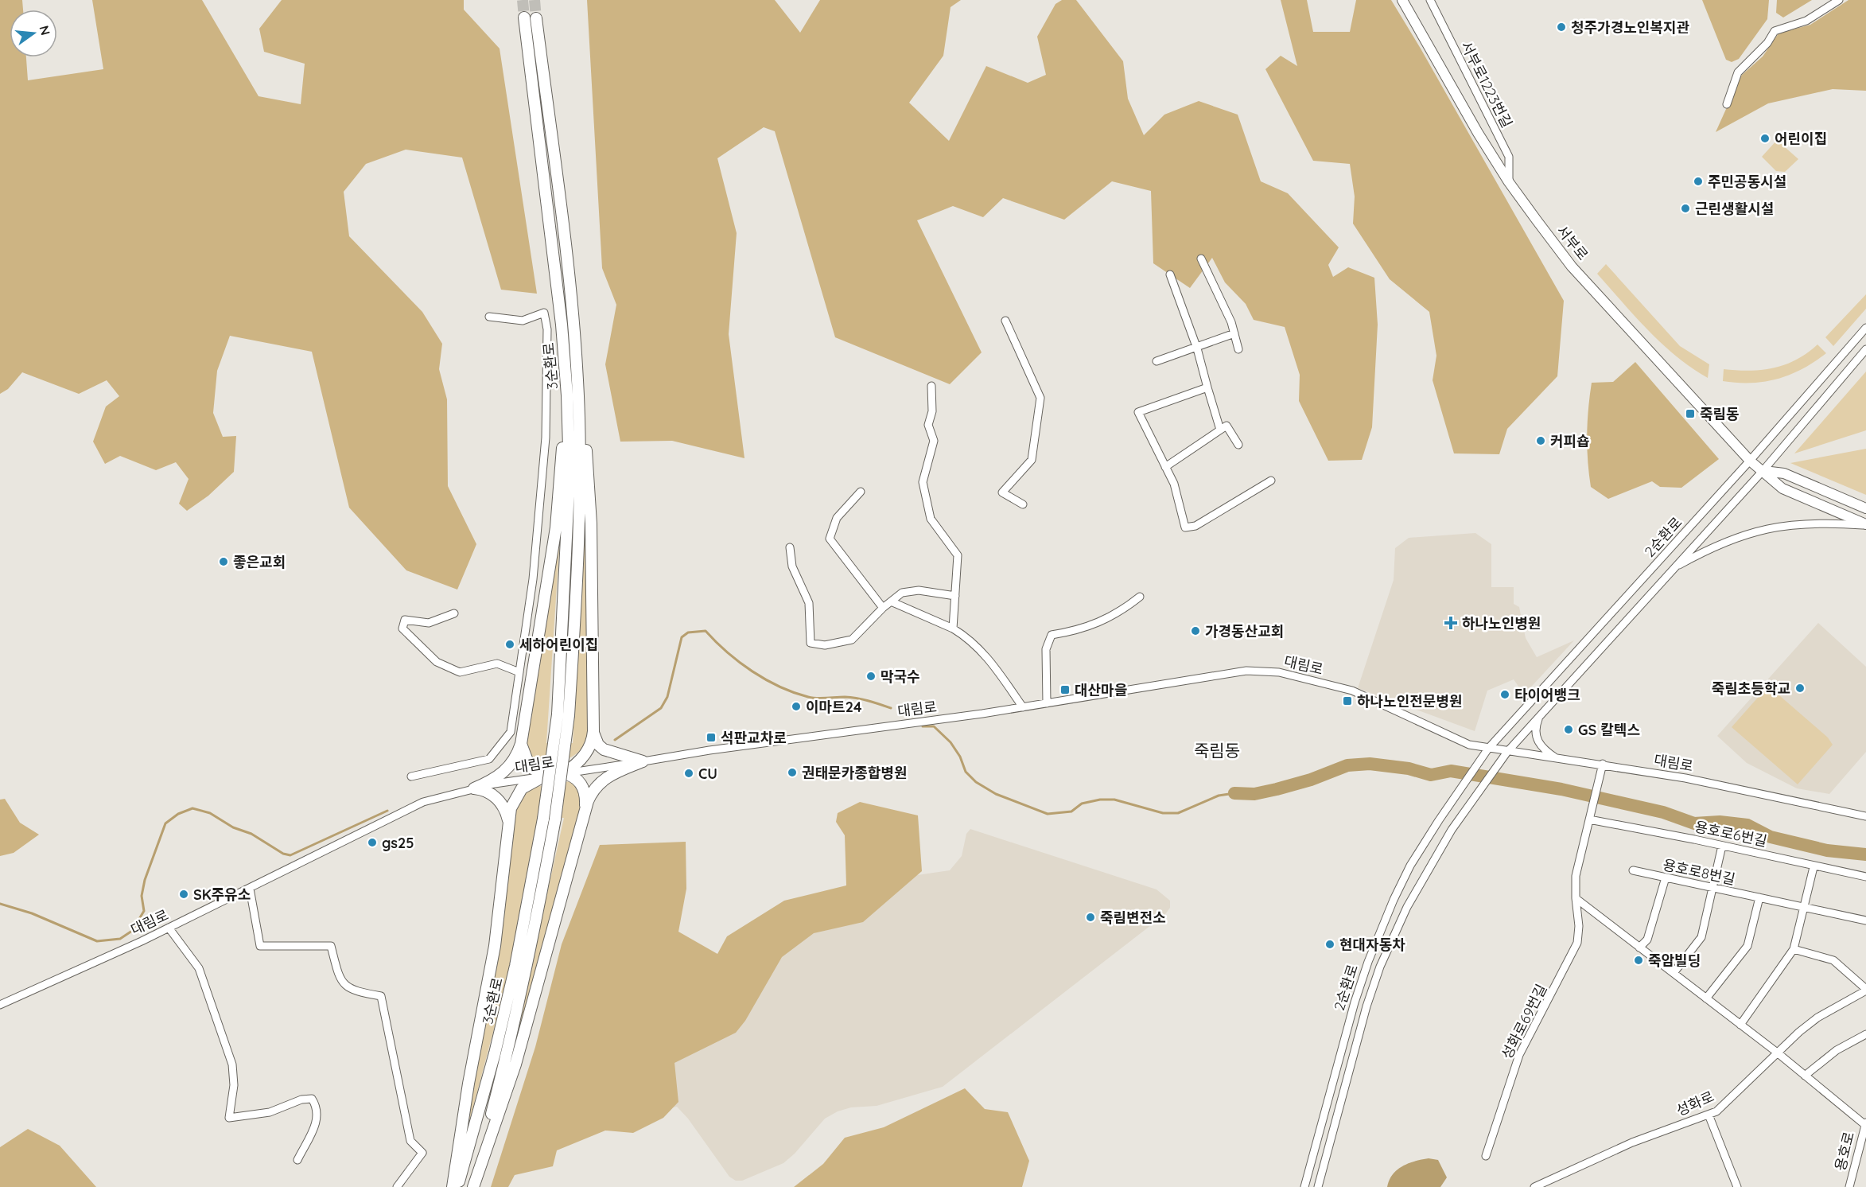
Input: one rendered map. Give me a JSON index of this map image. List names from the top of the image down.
{
  "streets": {
    "highway": ["3순환로"],
    "main road": ["서부로"],
    "street": [
      "서부로1223번길",
      "2순환로",
      "대림로",
      "용호로6번길",
      "용호로8번길",
      "성화로69번길",
      "성화로",
      "용호로"
    ]
  },
  "crossings": [
    ["서부로1223번길", "서부로"],
    ["서부로", "2순환로"],
    ["2순환로", "대림로"],
    ["대림로", "성화로69번길"],
    ["용호로6번길", "성화로69번길"]
  ],
  "districts": ["죽림동"],
  "places": {
    "other": [
      "청주가경노인복지관",
      "어린이집",
      "주민공동시설",
      "근린생활시설",
      "커피숍",
      "좋은교회",
      "가경동산교회",
      "세하어린이집",
      "막국수",
      "죽림초등학교",
      "타이어뱅크",
      "이마트24",
      "GS 칼텍스",
      "권태문카종합병원",
      "CU",
      "gs25",
      "SK주유소",
      "죽림변전소",
      "현대자동차",
      "죽암빌딩"
    ],
    "transit": [
      "죽림동",
      "대산마을",
      "하나노인전문병원",
      "석판교차로"
    ],
    "health": ["하나노인병원"]
  },
  "north": "right"
}
